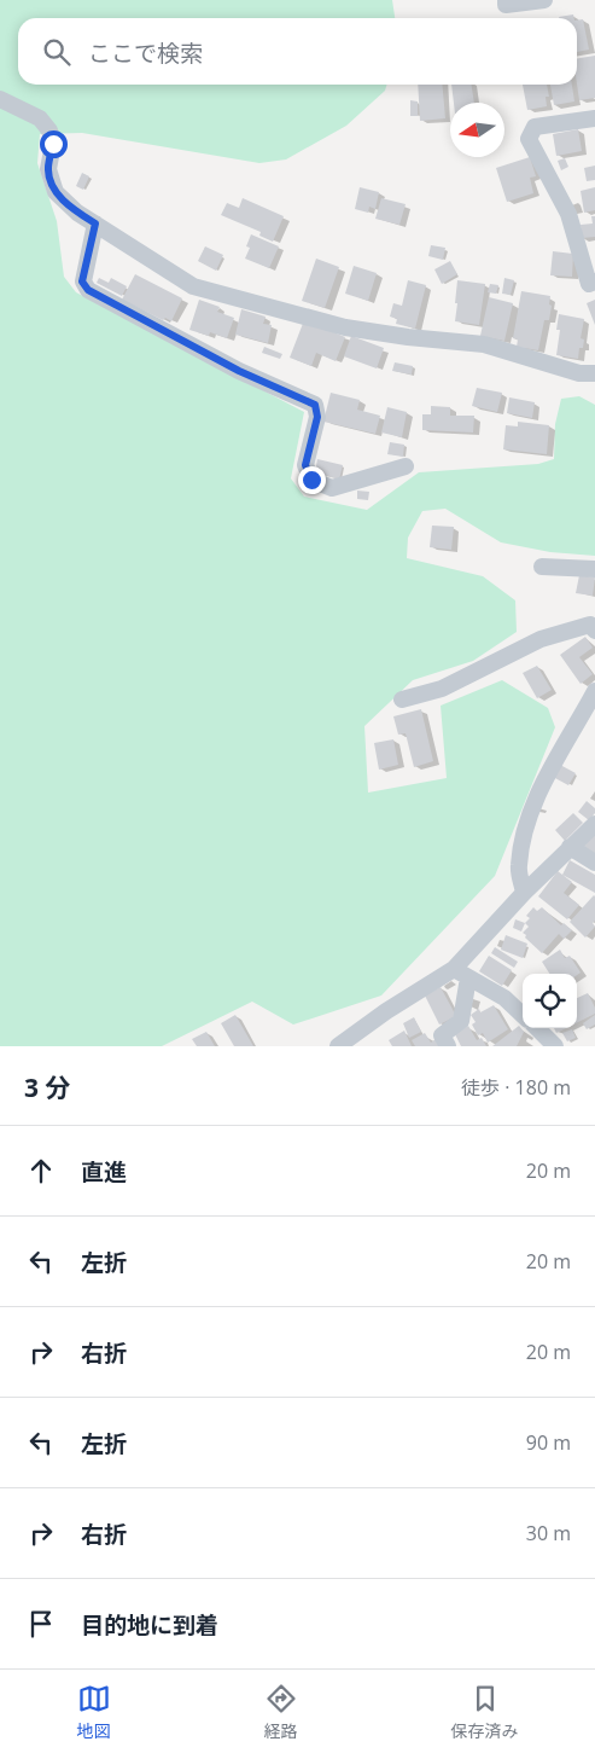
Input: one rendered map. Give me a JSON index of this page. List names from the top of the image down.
{
  "north": "left",
  "page": {
    "search": "ここで検索",
    "heading": ["3 分", "徒歩 · 180 m"],
    "list": [
      ["直進", "20 m"],
      ["左折", "20 m"],
      ["右折", "20 m"],
      ["左折", "90 m"],
      ["右折", "30 m"],
      "目的地に到着"
    ],
    "nav": ["地図", "経路", "保存済み"]
  }
}
